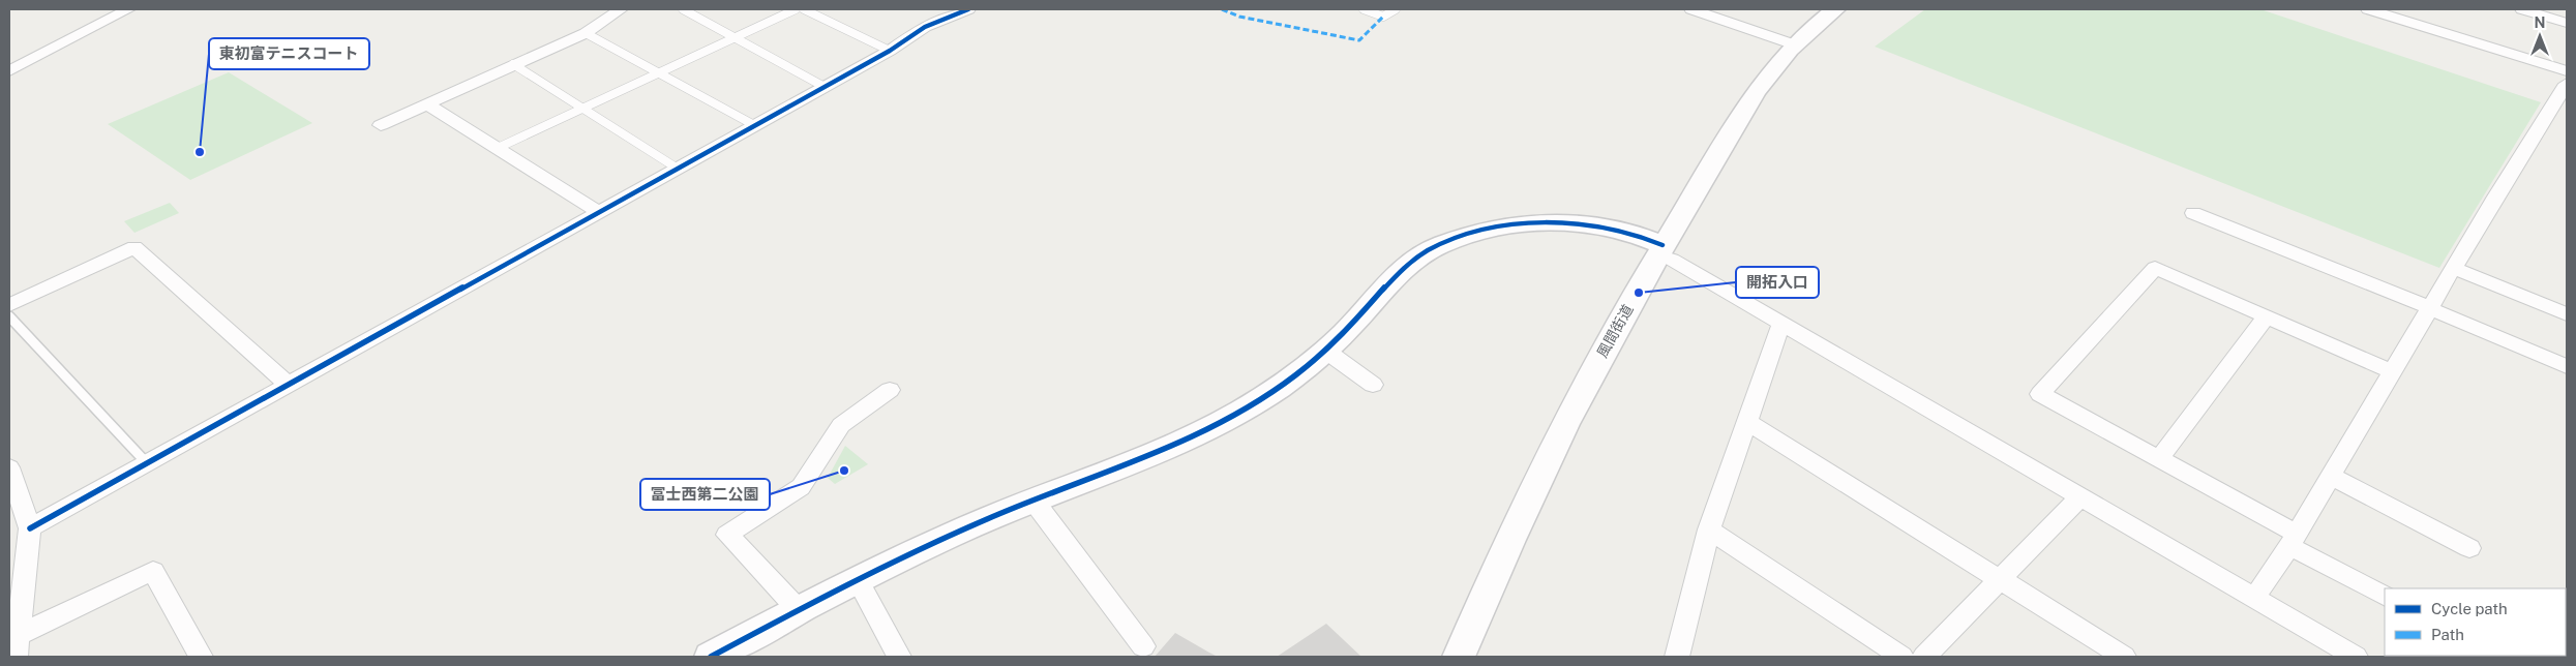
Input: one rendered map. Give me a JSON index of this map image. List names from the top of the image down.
{
  "streets": {
    "street": ["風間街道"]
  },
  "places": ["東初富テニスコート", "開拓入口", "冨士西第二公園"],
  "legend": ["Cycle path", "Path"],
  "north": "top"
}
